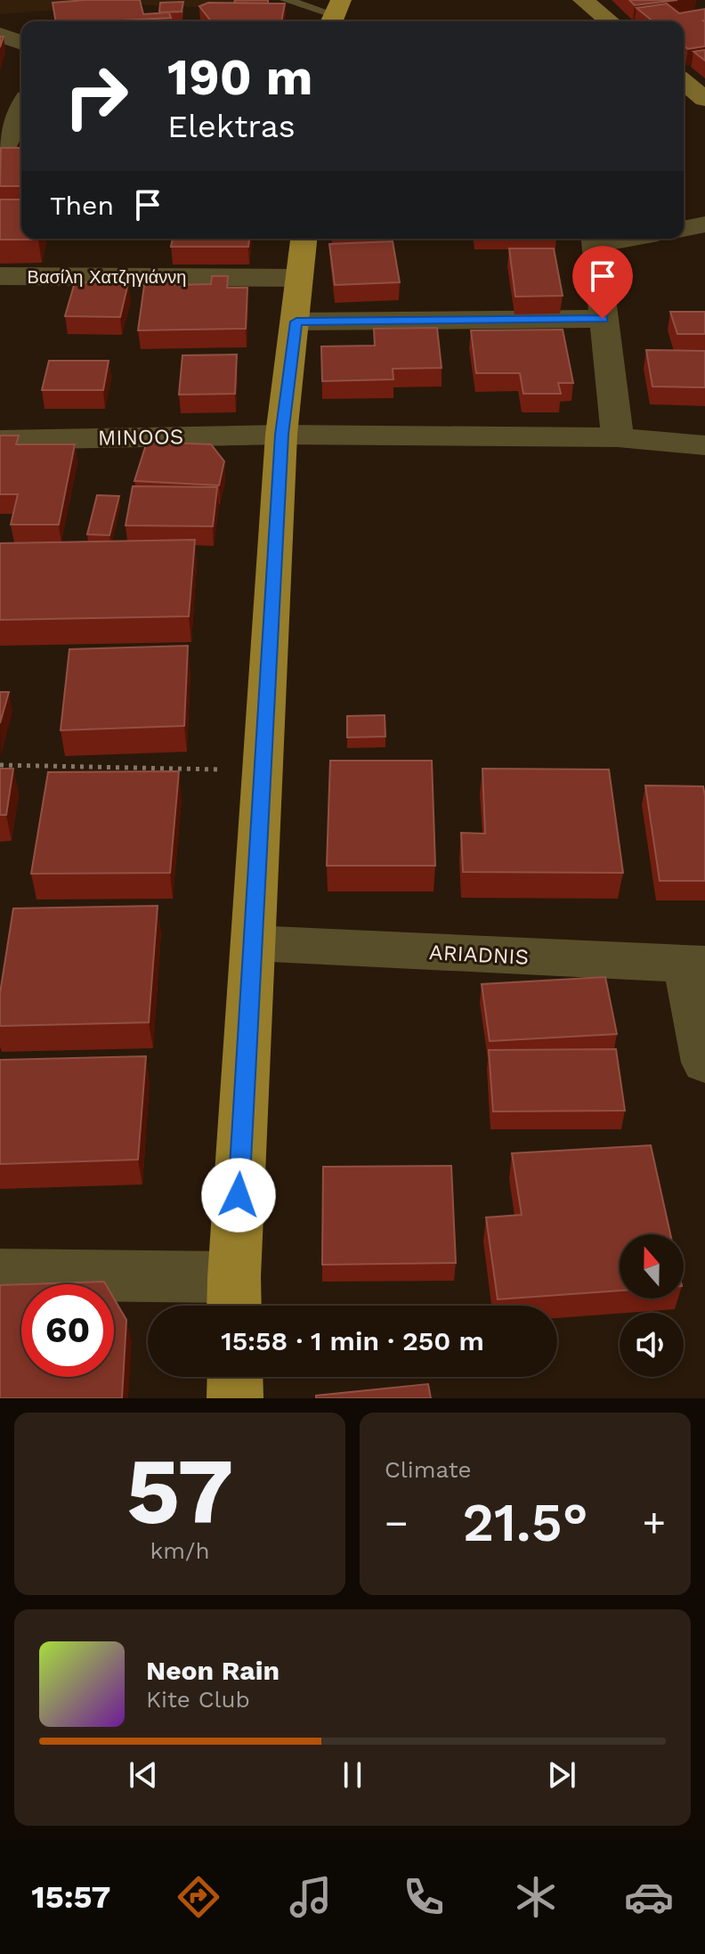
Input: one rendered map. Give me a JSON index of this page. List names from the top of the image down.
{
  "streets": {
    "street": ["Βασίλη Χατζηγιάννη", "MINOOS", "ARIADNIS"]
  },
  "north": "top",
  "page": {
    "turn": ["190 m", "Elektras"],
    "then": "Then",
    "limit": "60",
    "trip": "15:58 · 1 min · 250 m",
    "tile": [
      ["57", "km/h"],
      "Climate"
    ],
    "heat": ["−", "21.5°", "+"],
    "song": ["Neon Rain", "Kite Club"],
    "tabs": "15:57"
  }
}
